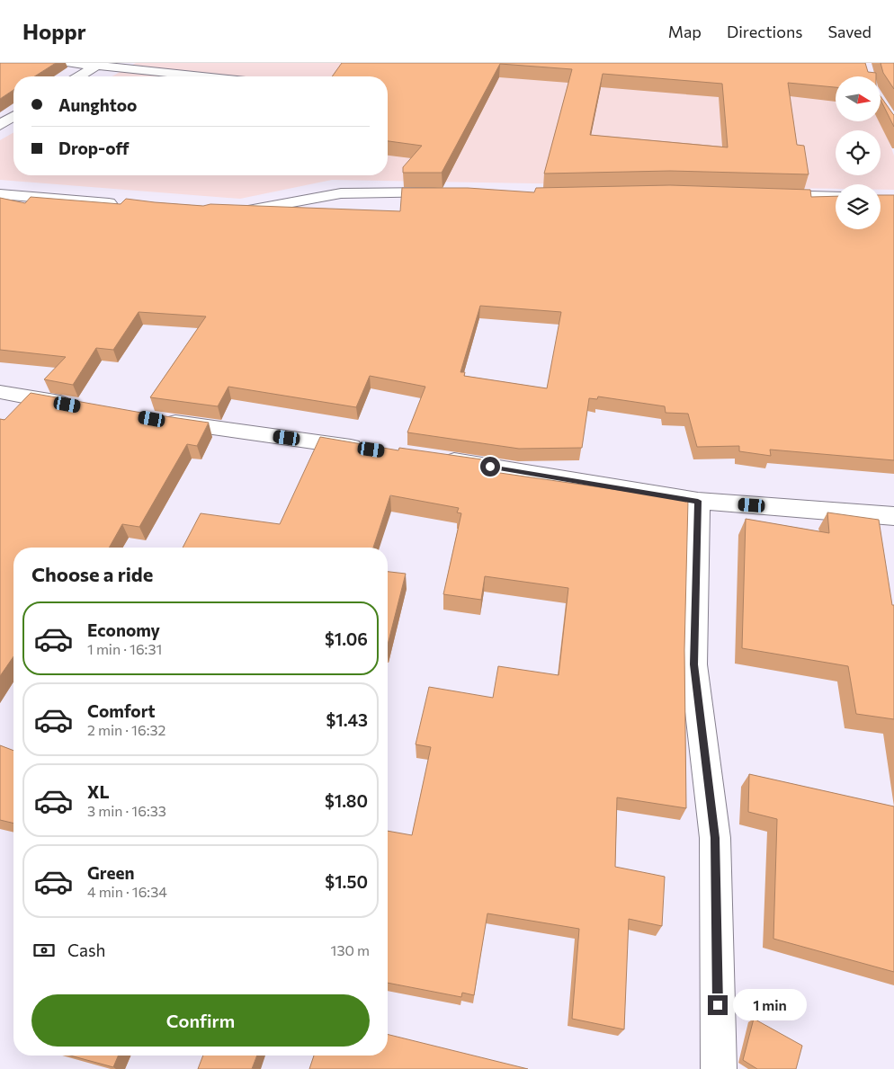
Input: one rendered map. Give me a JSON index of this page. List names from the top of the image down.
{
  "north": "right",
  "page": {
    "header": "Hoppr",
    "nav": ["Map", "Directions", "Saved"],
    "banner": ["Aunghtoo", "Drop-off"],
    "heading": "Choose a ride",
    "list": [
      {
        "name": "Economy",
        "note": "1 min · 16:31",
        "value": "$1.06"
      },
      {
        "name": "Comfort",
        "note": "2 min · 16:32",
        "value": "$1.43"
      },
      {
        "name": "XL",
        "note": "3 min · 16:33",
        "value": "$1.80"
      },
      {
        "name": "Green",
        "note": "4 min · 16:34",
        "value": "$1.50"
      }
    ],
    "pay": ["Cash", "130 m"],
    "buttons": "Confirm",
    "bubble": "1 min"
  }
}
